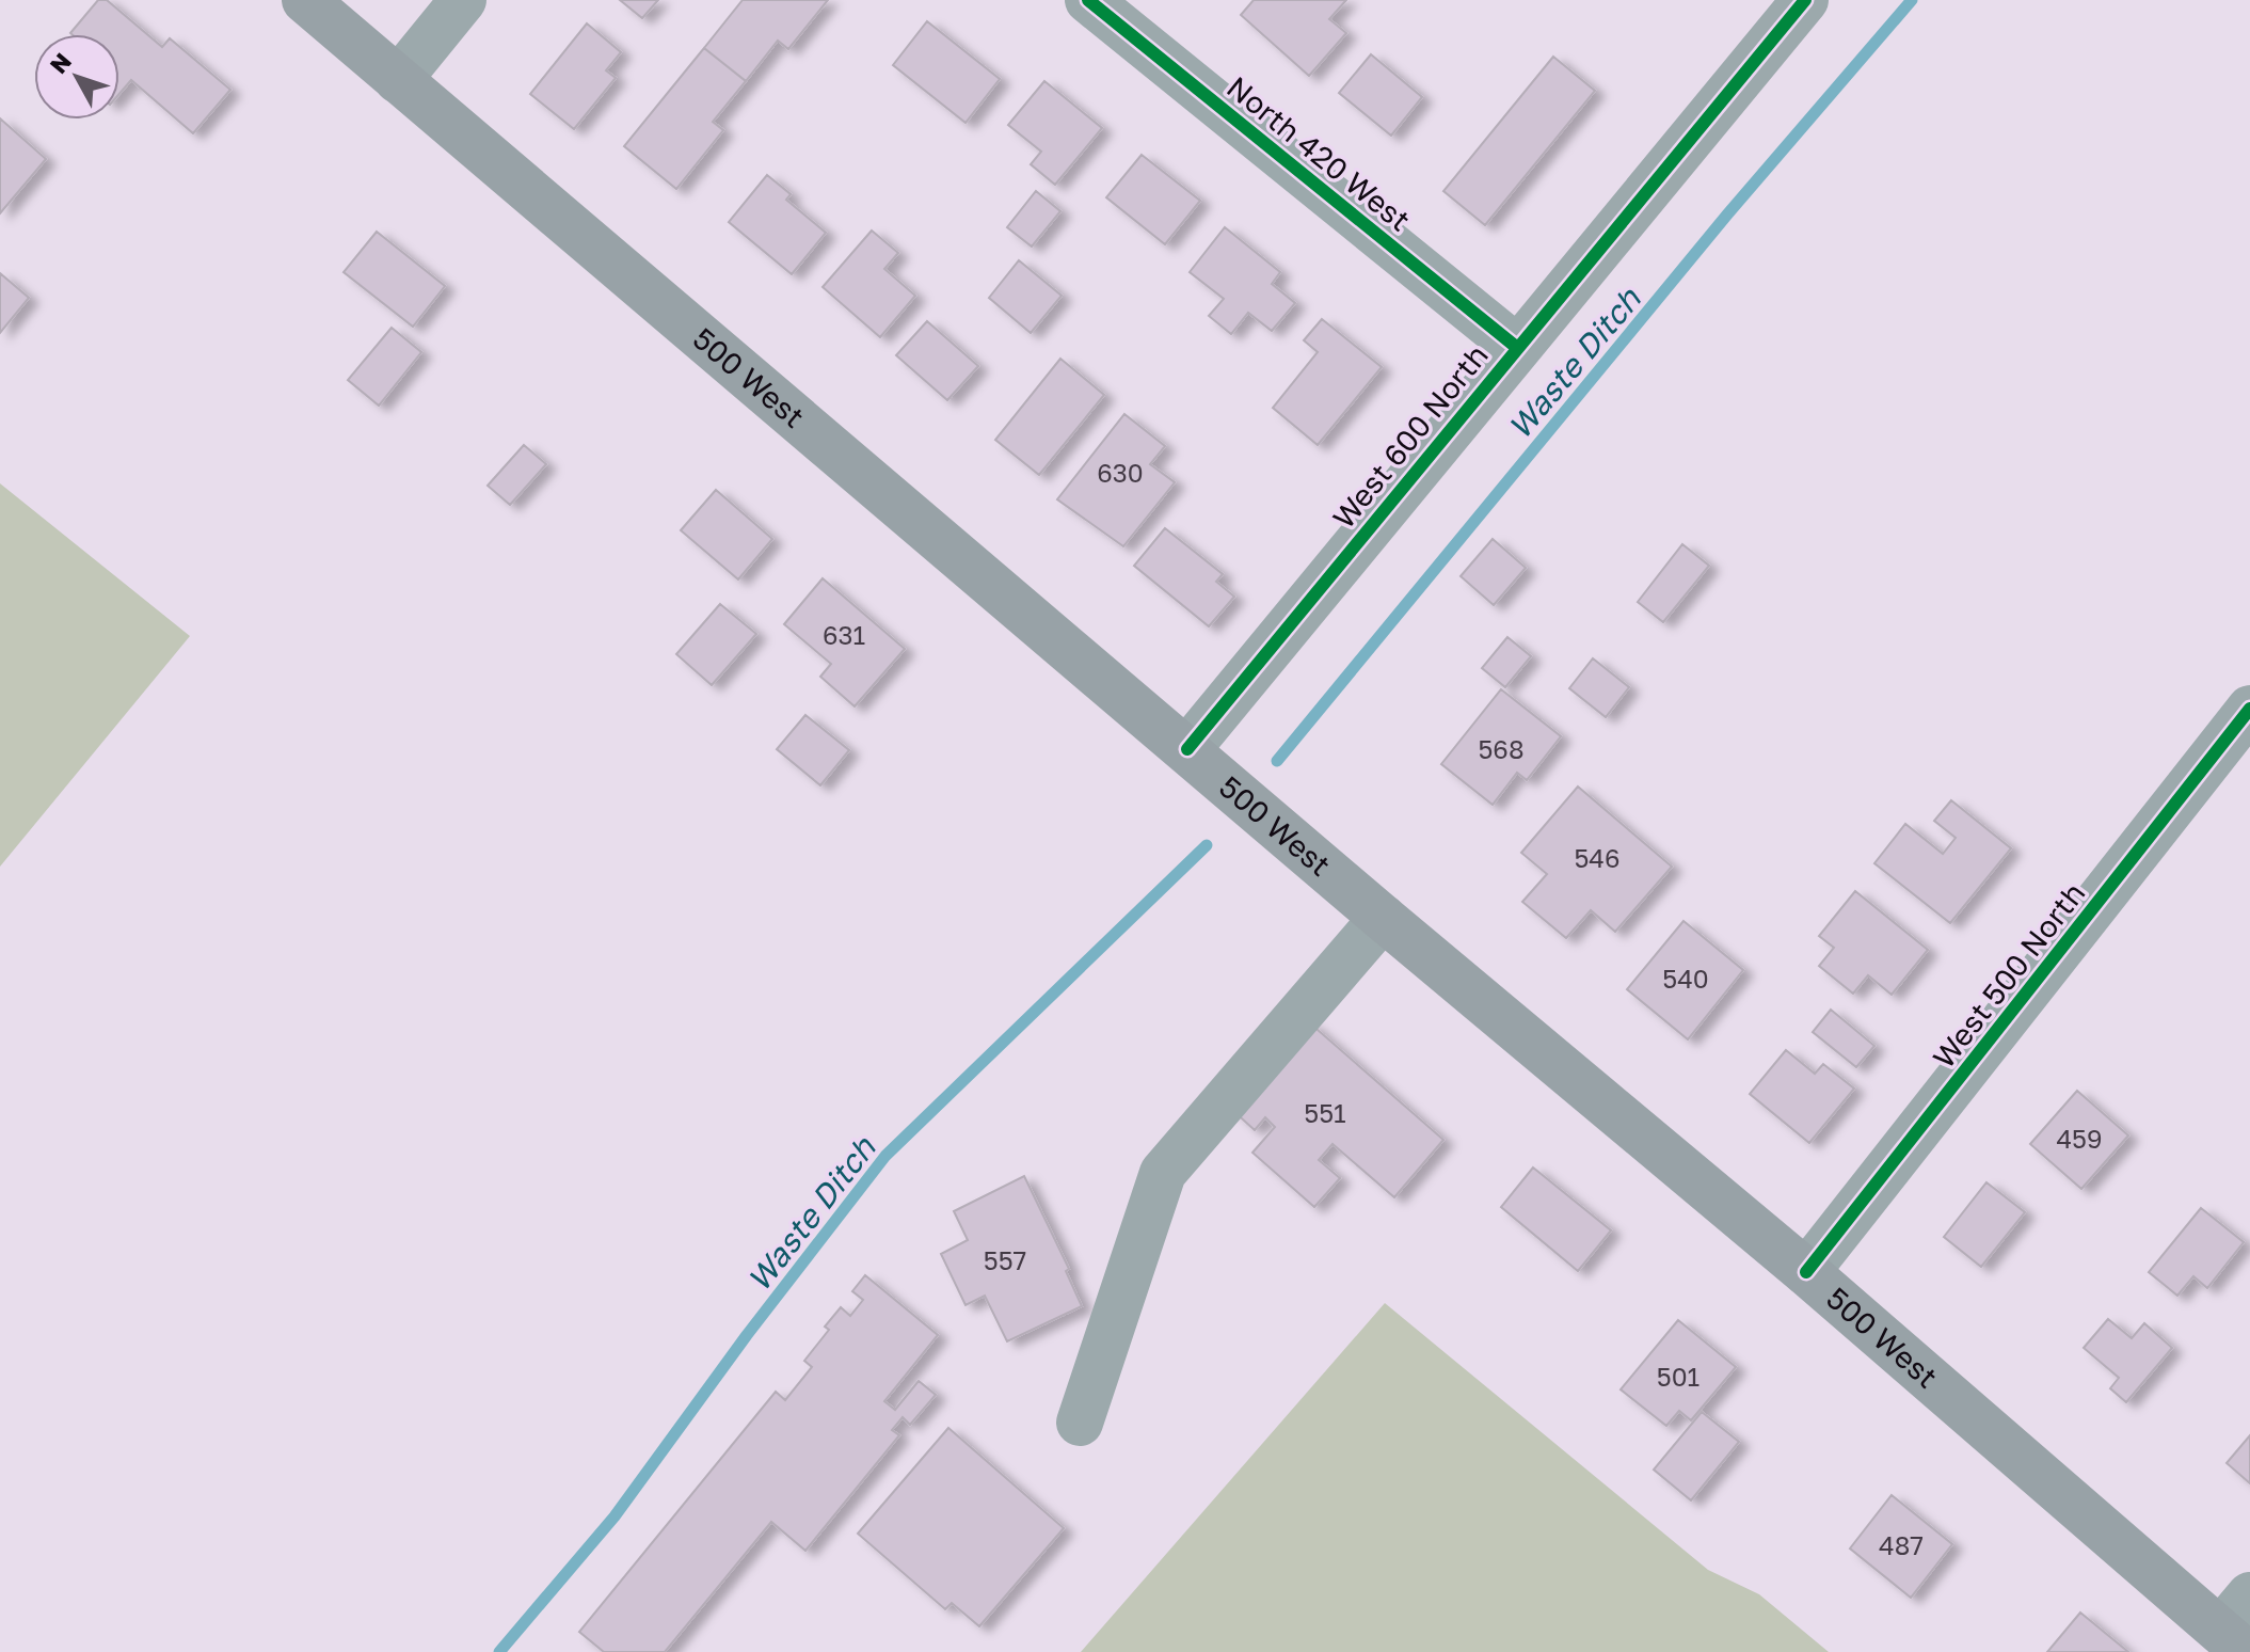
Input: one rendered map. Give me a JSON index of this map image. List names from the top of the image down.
{
  "streets": {
    "main road": ["500 West"],
    "street": ["North 420 West", "West 600 North", "West 500 North"]
  },
  "crossings": [
    ["North 420 West", "West 600 North"],
    ["500 West", "West 600 North"],
    ["500 West", "West 500 North"]
  ],
  "water": ["Waste Ditch"],
  "house_numbers": [
    "630",
    "631",
    "568",
    "546",
    "540",
    "551",
    "459",
    "557",
    "501",
    "487"
  ],
  "north": "top left"
}
